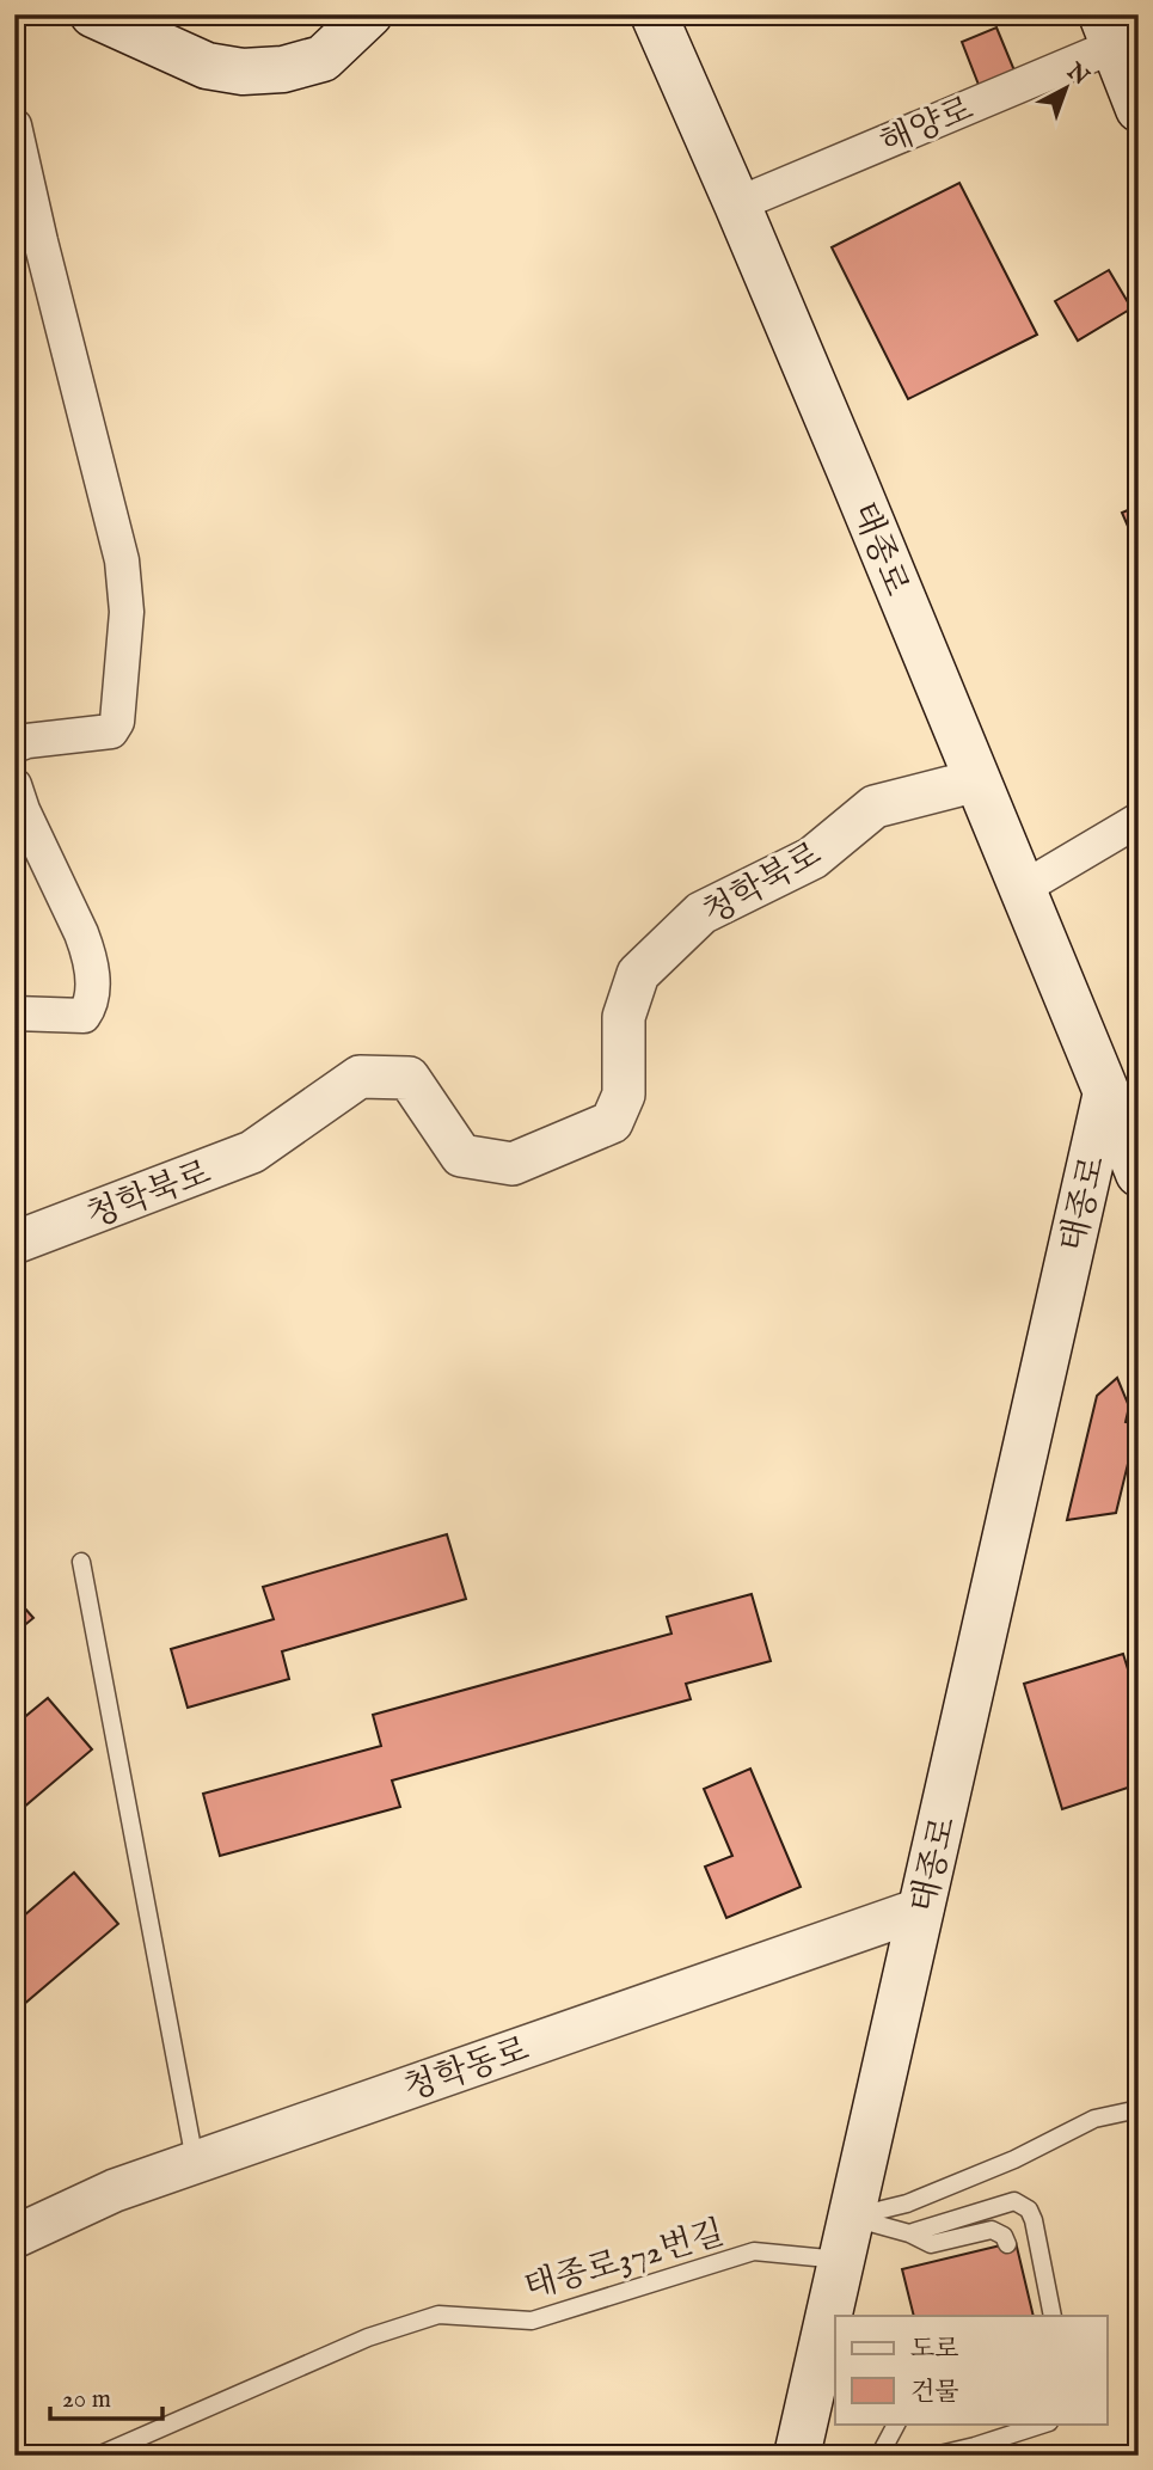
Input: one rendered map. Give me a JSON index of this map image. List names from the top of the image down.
{
  "streets": {
    "main road": ["해양로", "태종로"],
    "street": ["청학북로", "청학동로"],
    "lane": ["태종로372번길"]
  },
  "crossings": [
    ["해양로", "태종로"],
    ["태종로", "청학북로"],
    ["태종로", "청학동로"],
    ["태종로", "태종로372번길"]
  ],
  "legend": ["도로", "건물"],
  "scale_bar": "20 m",
  "north": "top right"
}
